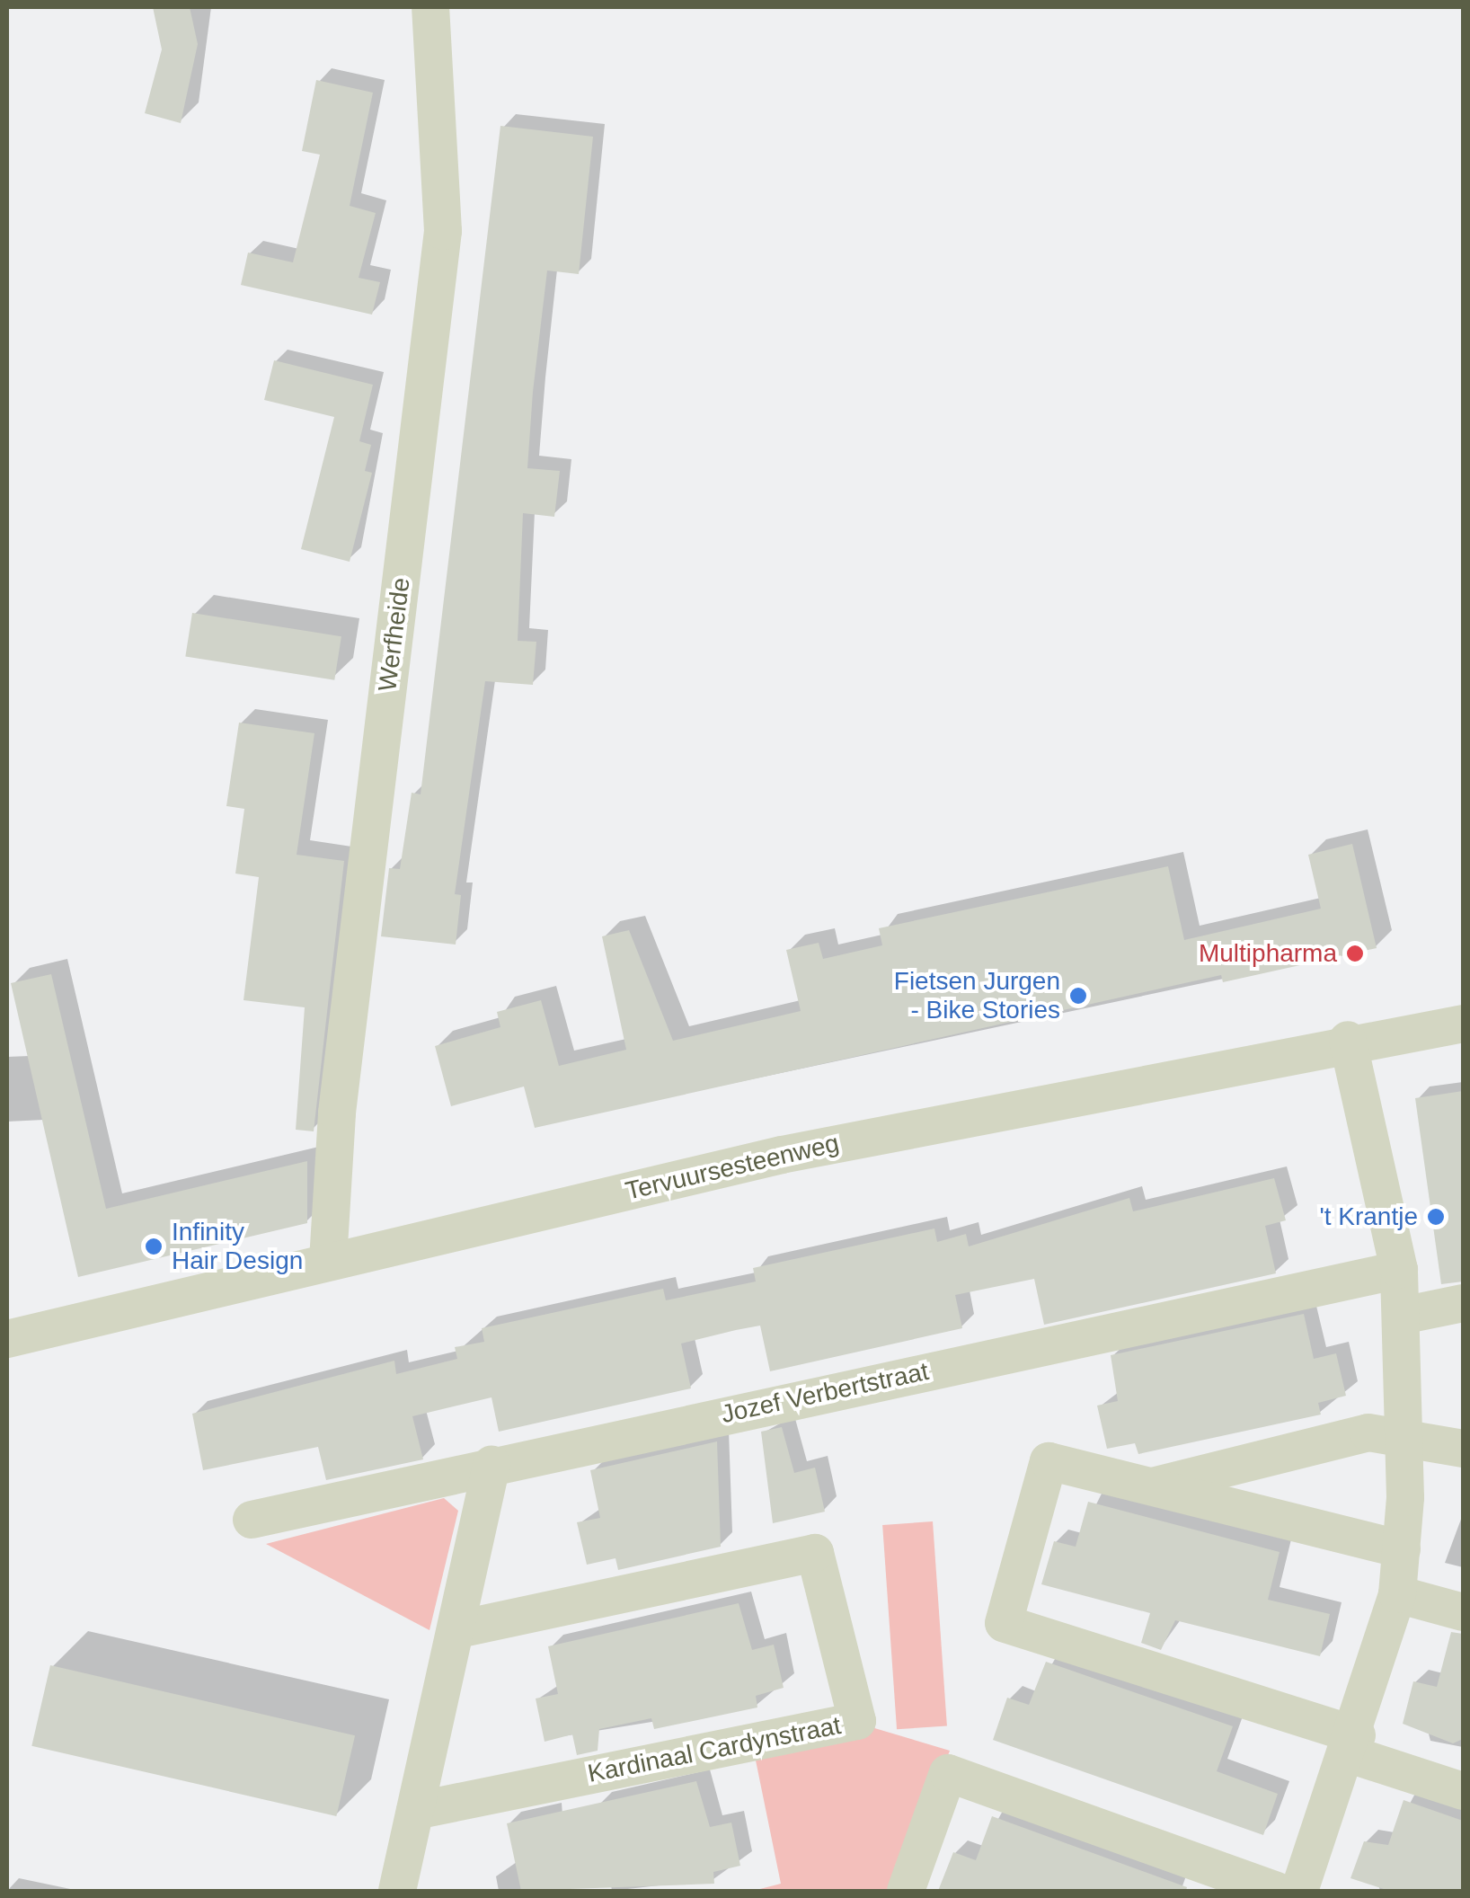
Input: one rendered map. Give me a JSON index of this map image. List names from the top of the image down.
{
  "streets": {
    "street": [
      "Werfheide",
      "Tervuursesteenweg",
      "Jozef Verbertstraat",
      "Kardinaal Cardynstraat"
    ]
  },
  "crossings": [
    ["Werfheide", "Tervuursesteenweg"]
  ],
  "places": [
    "Multipharma",
    "Fietsen Jurgen - Bike Stories",
    "'t Krantje",
    "Infinity Hair Design"
  ]
}
